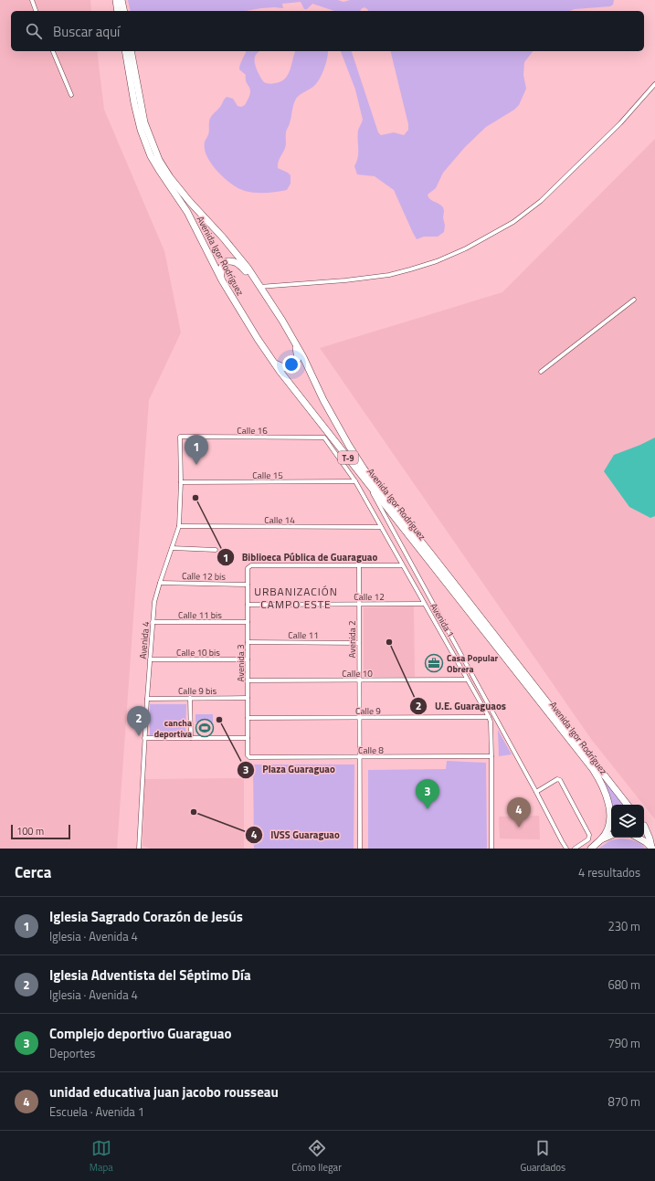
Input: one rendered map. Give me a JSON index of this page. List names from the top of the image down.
{
  "streets": {
    "highway": ["Avenida Igor Rodríguez", "T-9"],
    "street": [
      "Calle 16",
      "Calle 15",
      "Calle 14",
      "Calle 12 bis",
      "Calle 12",
      "Calle 11 bis",
      "Avenida 1",
      "Calle 11",
      "Avenida 2",
      "Avenida 4",
      "Calle 10 bis",
      "Avenida 3",
      "Calle 10",
      "Calle 9 bis",
      "Calle 9",
      "Calle 8"
    ]
  },
  "crossings": [
    ["Avenida Igor Rodríguez", "T-9"],
    ["Calle 16", "Avenida 1"],
    ["Calle 16", "Avenida 4"],
    ["Calle 15", "Avenida 1"],
    ["Calle 15", "Avenida 4"],
    ["Calle 14", "Avenida 1"],
    ["Calle 14", "Avenida 4"],
    ["Calle 12 bis", "Avenida 4"],
    ["Calle 12 bis", "Avenida 3"],
    ["Calle 12", "Avenida 1"],
    ["Calle 12", "Avenida 2"],
    ["Calle 12", "Avenida 3"],
    ["Calle 11 bis", "Avenida 4"],
    ["Calle 11 bis", "Avenida 3"],
    ["Avenida 1", "Calle 10"],
    ["Avenida 1", "Calle 9"],
    ["Avenida 1", "Calle 8"],
    ["Calle 11", "Avenida 2"],
    ["Calle 11", "Avenida 3"],
    ["Avenida 2", "Avenida 3"],
    ["Avenida 2", "Calle 10"],
    ["Avenida 2", "Calle 9"],
    ["Avenida 2", "Calle 8"],
    ["Avenida 4", "Calle 10 bis"],
    ["Avenida 4", "Calle 9 bis"],
    ["Calle 10 bis", "Avenida 3"],
    ["Avenida 3", "Calle 10"],
    ["Avenida 3", "Calle 9 bis"],
    ["Avenida 3", "Calle 9"],
    ["Avenida 3", "Calle 8"]
  ],
  "districts": ["URBANIZACIÓN CAMPO ESTE"],
  "places": {
    "other": [
      "Biblioeca Pública de Guaraguao",
      "U.E. Guaraguaos",
      "Plaza Guaraguao",
      "IVSS Guaraguao"
    ],
    "office": ["Casa Popular Obrera"],
    "sports": ["cancha deportiva"]
  },
  "scale_bar": "100 m",
  "page": {
    "search": "Buscar aquí",
    "pins": [
      "1",
      "2",
      "3",
      "4"
    ],
    "scale": "100 m",
    "heading": ["Cerca", "4 resultados"],
    "list": [
      {
        "mark": "1",
        "name": "Iglesia Sagrado Corazón de Jesús",
        "note": "Iglesia · Avenida 4",
        "value": "230 m"
      },
      {
        "mark": "2",
        "name": "Iglesia Adventista del Séptimo Día",
        "note": "Iglesia · Avenida 4",
        "value": "680 m"
      },
      {
        "mark": "3",
        "name": "Complejo deportivo Guaraguao",
        "note": "Deportes",
        "value": "790 m"
      },
      {
        "mark": "4",
        "name": "unidad educativa juan jacobo rousseau",
        "note": "Escuela · Avenida 1",
        "value": "870 m"
      }
    ],
    "nav": ["Mapa", "Cómo llegar", "Guardados"]
  }
}
